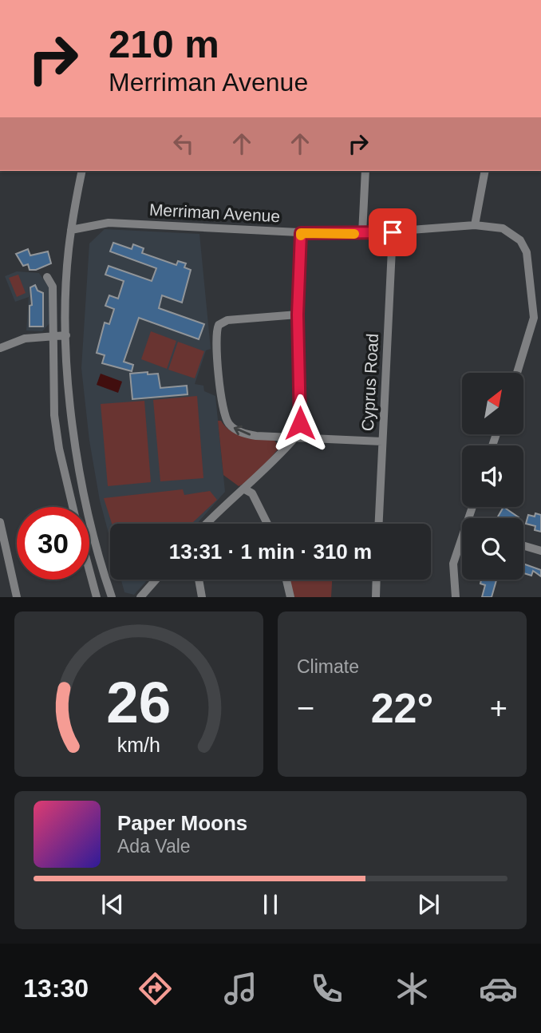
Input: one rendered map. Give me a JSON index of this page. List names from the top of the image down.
{
  "streets": {
    "street": ["Merriman Avenue", "Cyprus Road"]
  },
  "crossings": [
    ["Merriman Avenue", "Cyprus Road"]
  ],
  "north": "top right",
  "page": {
    "turn": ["210 m", "Merriman Avenue"],
    "limit": "30",
    "trip": "13:31 · 1 min · 310 m",
    "tile": "Climate",
    "heat": ["−", "22°", "+"],
    "song": ["Paper Moons", "Ada Vale"],
    "tabs": "13:30",
    "gauge": ["26", "km/h"]
  }
}
